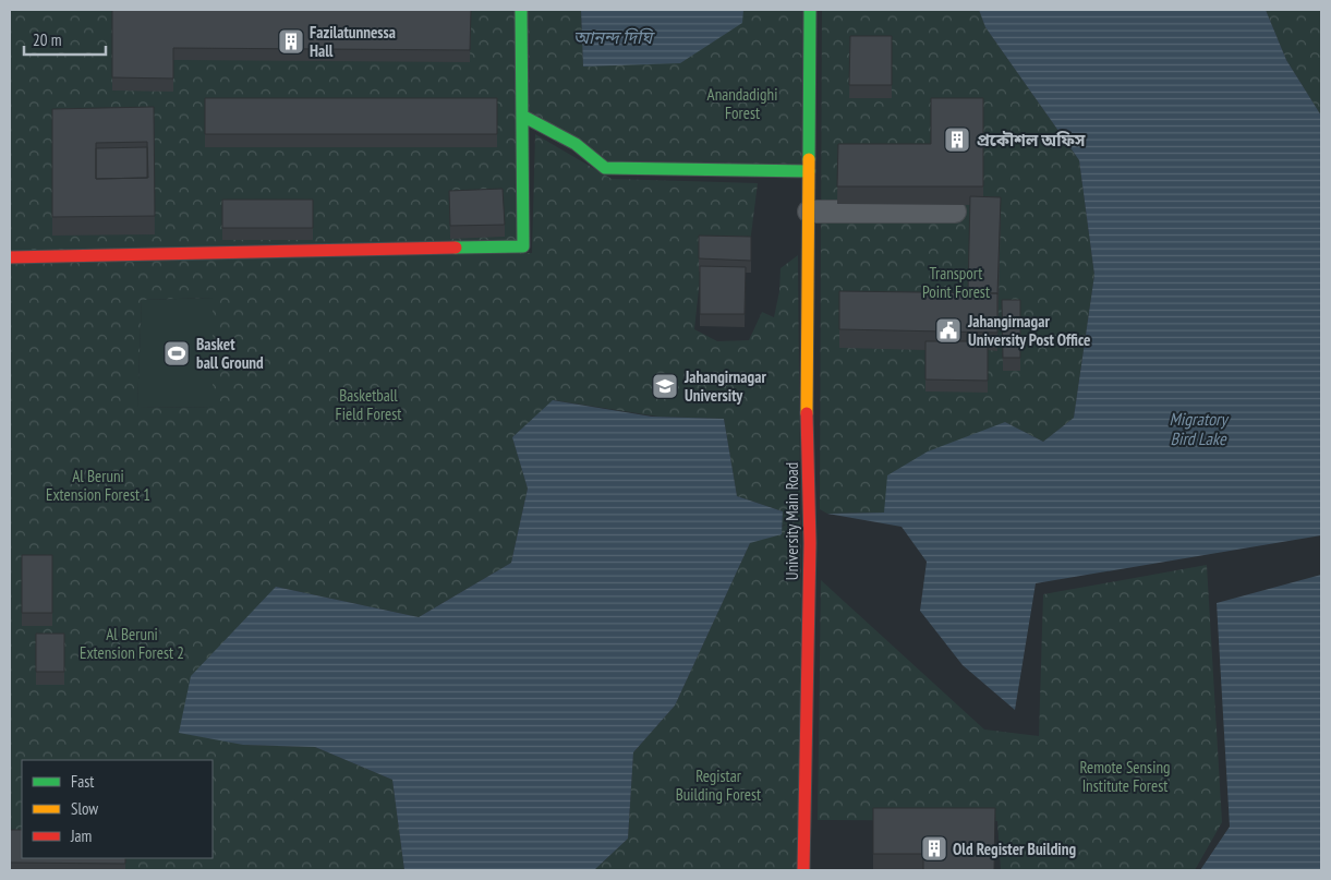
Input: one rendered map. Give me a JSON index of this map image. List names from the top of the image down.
{
  "streets": {
    "street": ["University Main Road"]
  },
  "water": ["আনন্দ দিঘি", "Migratory Bird Lake"],
  "parks": [
    "Anandadighi Forest",
    "Transport Point Forest",
    "Basketball Field Forest",
    "Al Beruni Extension Forest 1",
    "Al Beruni Extension Forest 2",
    "Remote Sensing Institute Forest",
    "Registar Building Forest"
  ],
  "places": {
    "building": ["Fazilatunnessa Hall", "প্রকৌশল অফিস", "Old Register Building"],
    "public building": ["Jahangirnagar University Post Office"],
    "sports": ["Basket ball Ground"],
    "school or university": ["Jahangirnagar University"]
  },
  "legend": ["Fast", "Slow", "Jam"],
  "scale_bar": "20 m"
}
